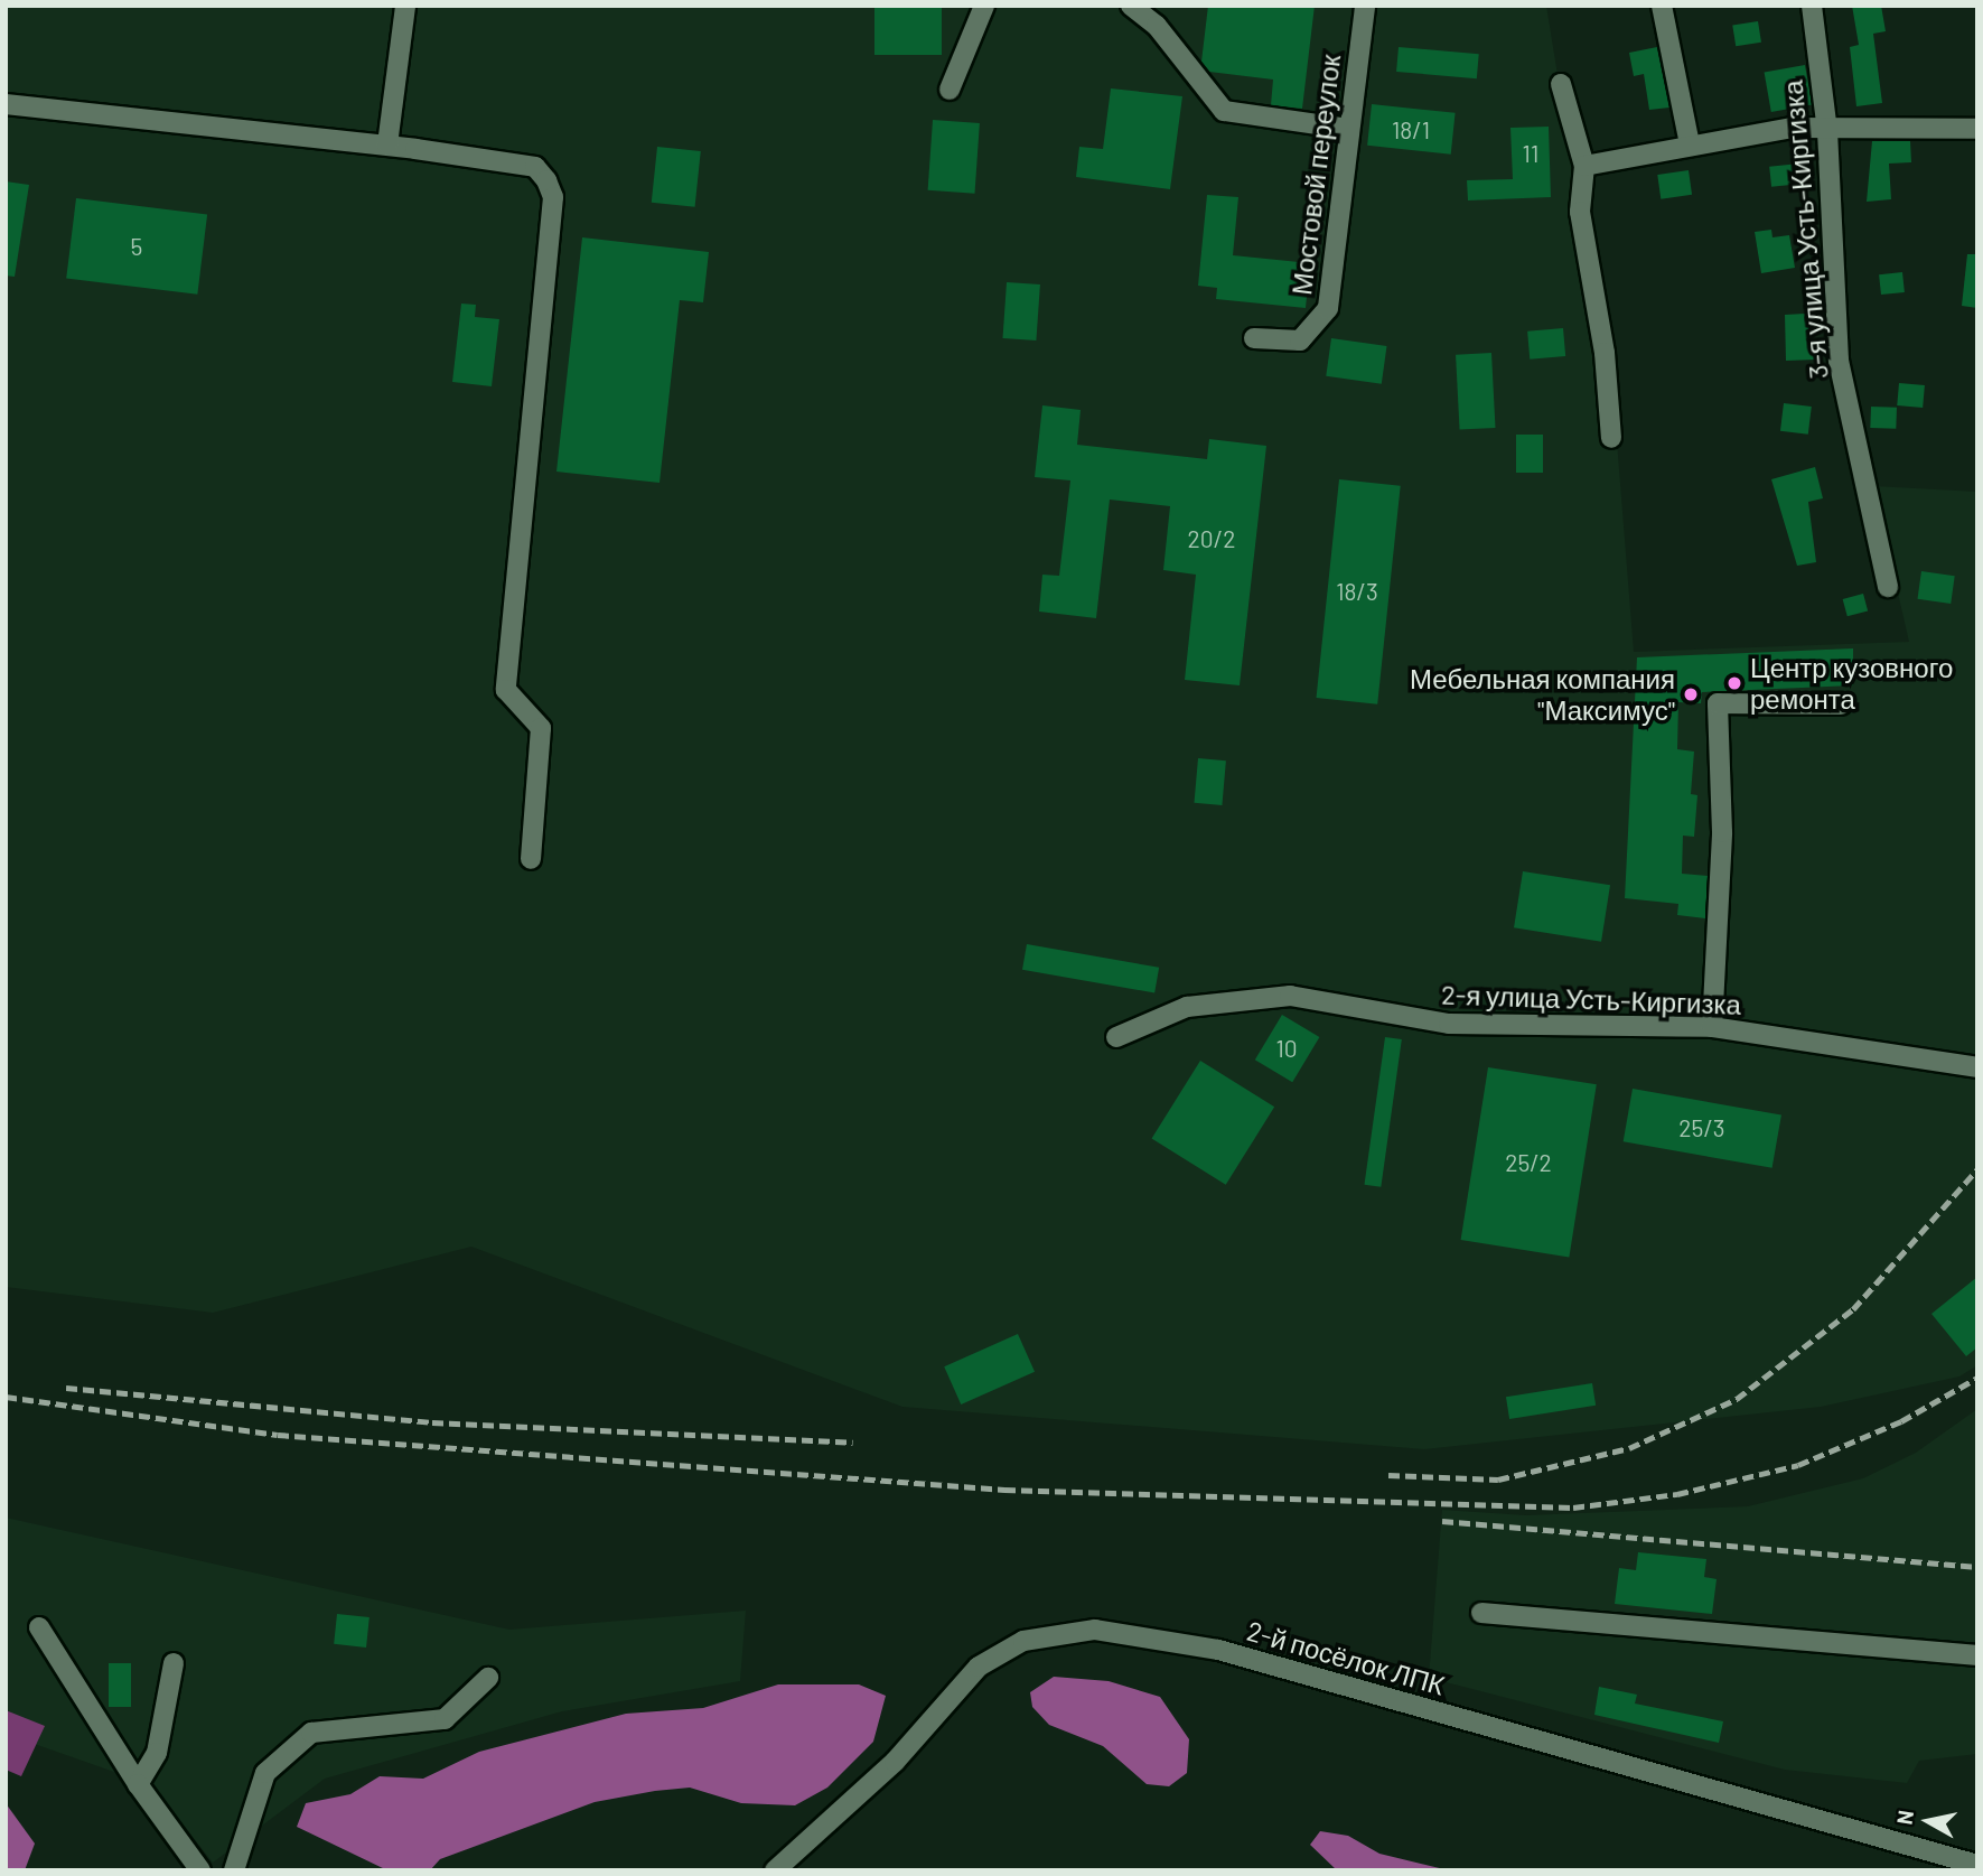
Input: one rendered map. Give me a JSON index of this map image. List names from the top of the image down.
{
  "streets": {
    "street": [
      "Мостовой переулок",
      "3-я улица Усть-Киргизка",
      "2-я улица Усть-Киргизка",
      "2-й посёлок ЛПК"
    ]
  },
  "places": ["Центр кузовного ремонта", "Мебельная компания \"Максимус\""],
  "house_numbers": [
    "18/1",
    "11",
    "5",
    "20/2",
    "18/3",
    "10",
    "25/3",
    "25/2"
  ],
  "north": "left"
}
